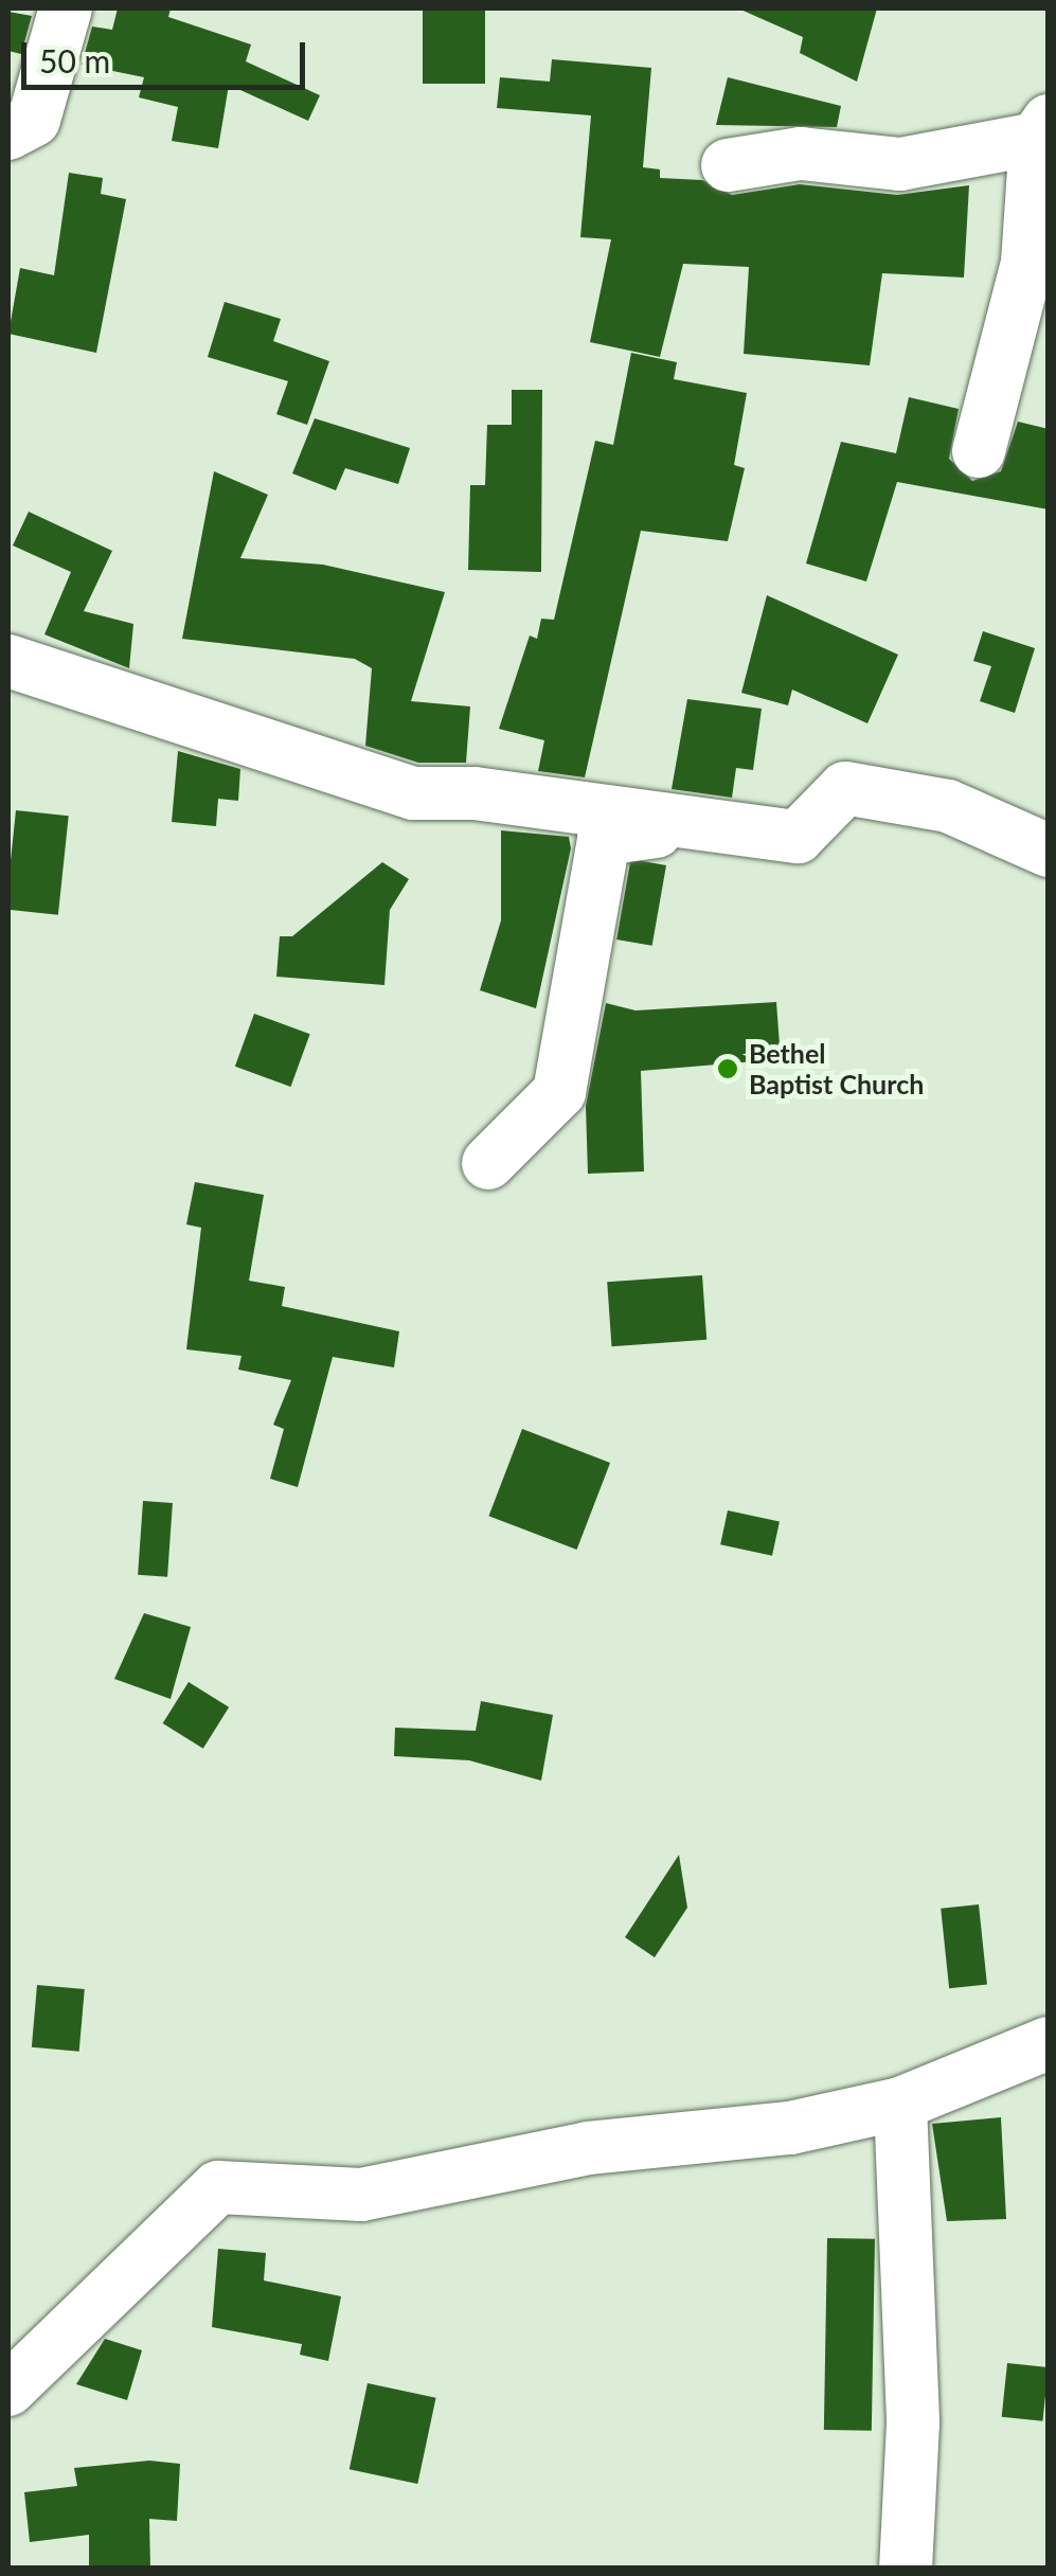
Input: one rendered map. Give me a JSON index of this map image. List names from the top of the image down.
{
  "places": ["Bethel Baptist Church"],
  "scale_bar": "50 m"
}
